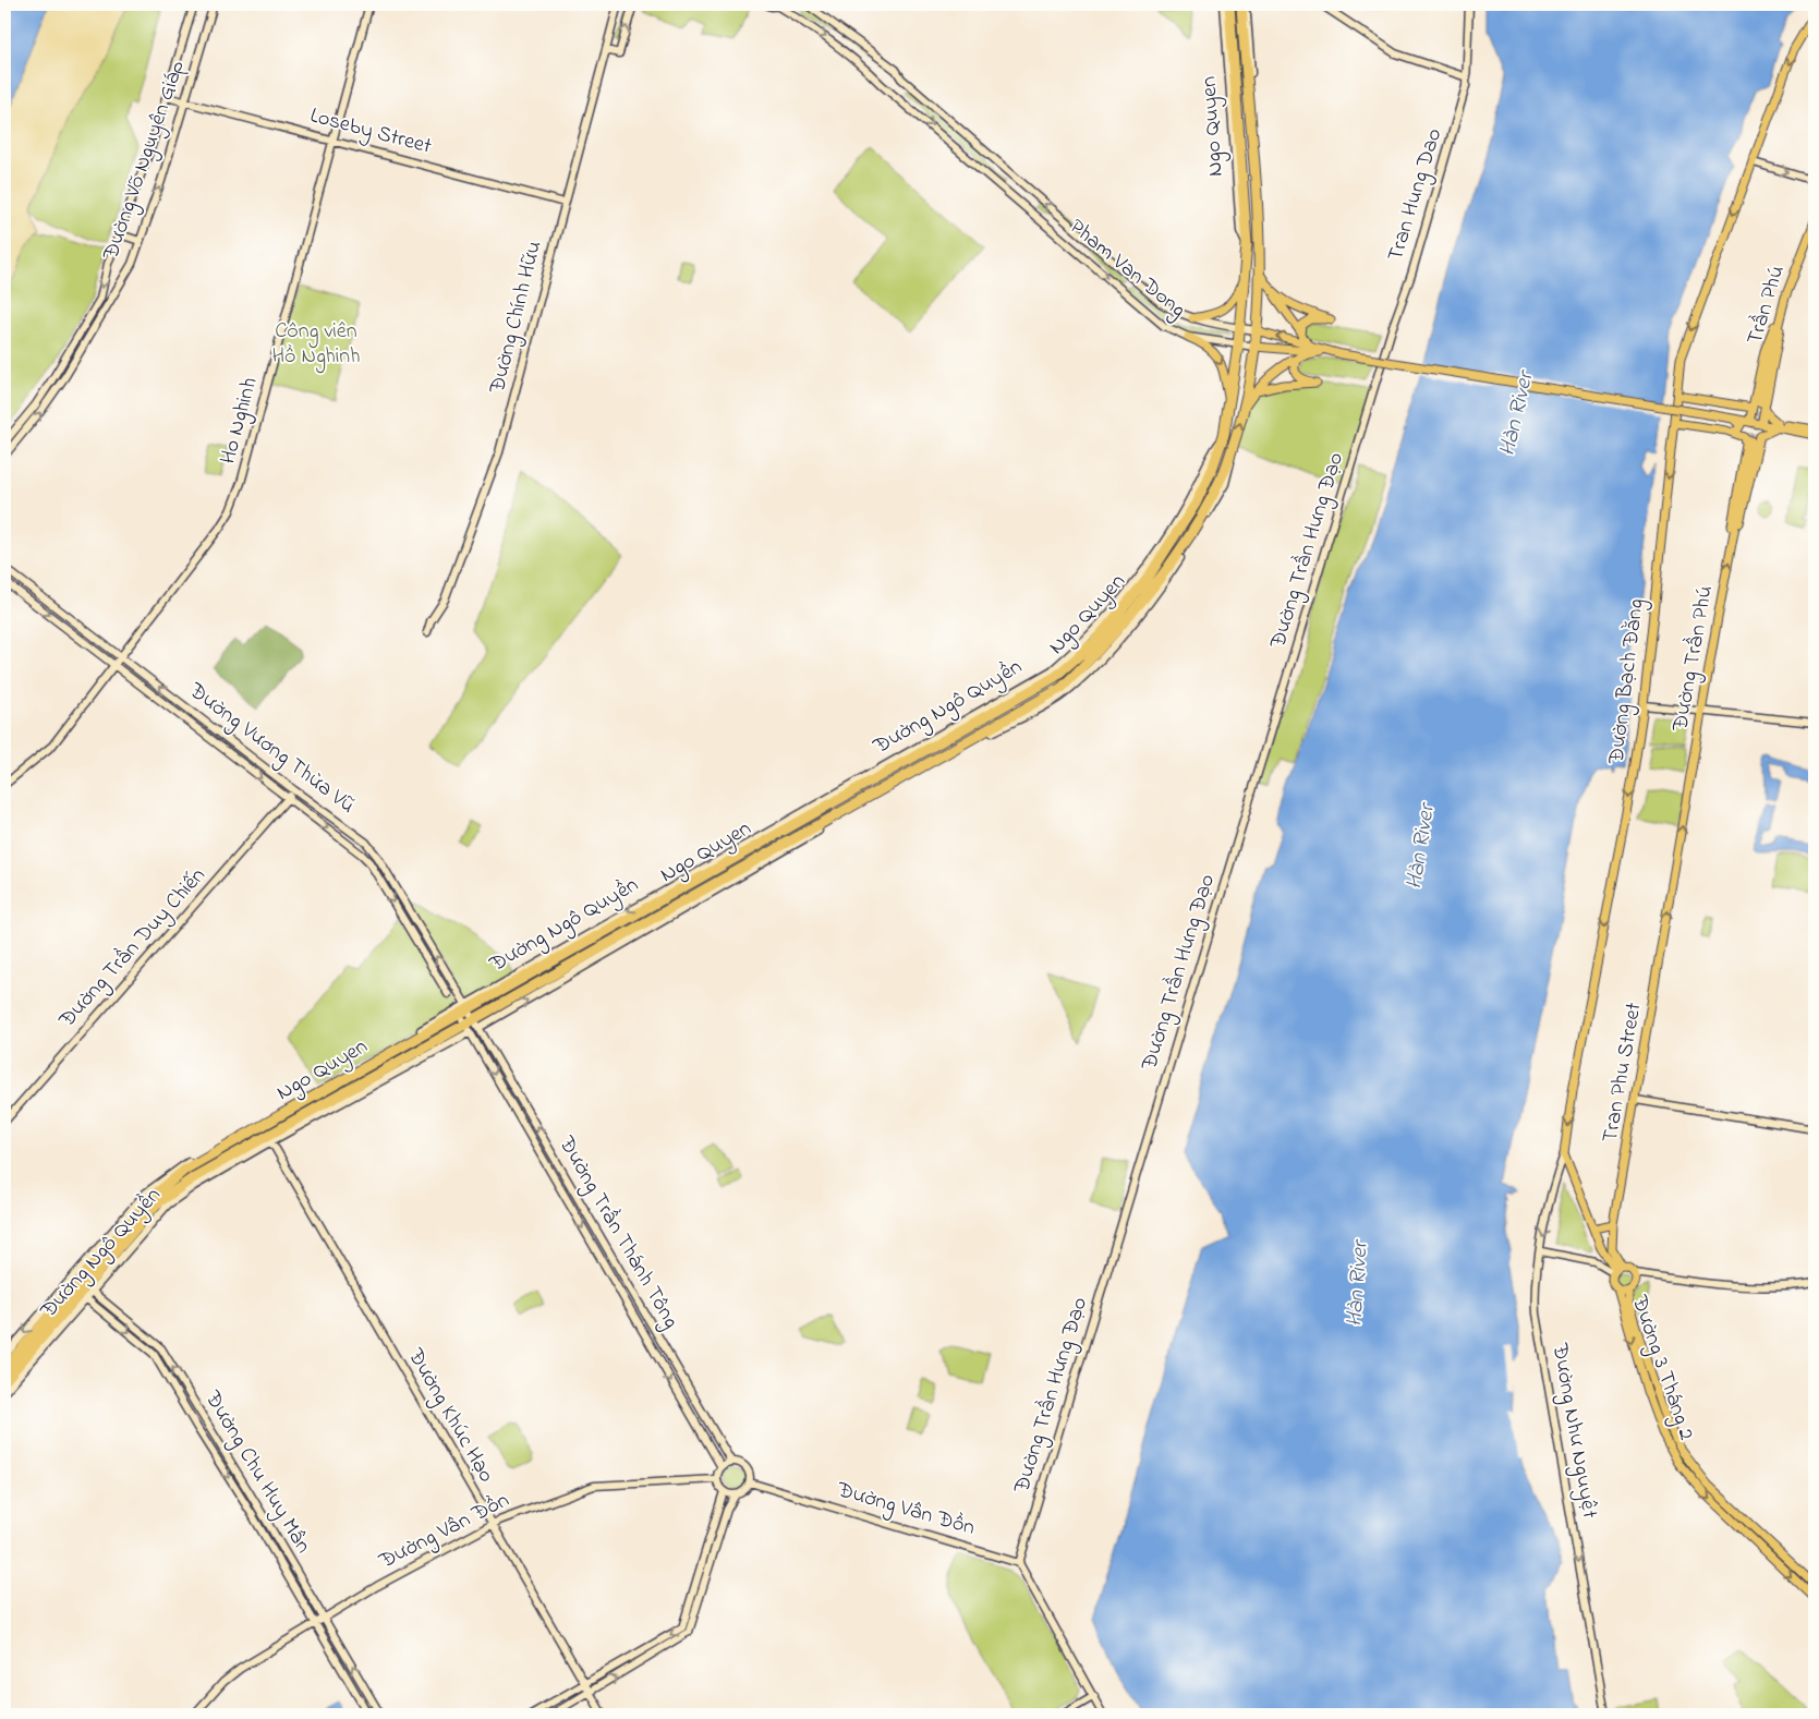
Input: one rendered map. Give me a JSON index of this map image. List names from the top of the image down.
{
  "streets": {
    "highway": ["Ngo Quyen"],
    "main road": [
      "Trần Phú",
      "Đường Trần Phú",
      "Đường Bạch Đằng",
      "Tran Phu Street",
      "Đường 3 Tháng 2"
    ],
    "street": [
      "Loseby Street",
      "Đường Võ Nguyên Giáp",
      "Pham Van Dong",
      "Đường Chính Hữu",
      "Ho Nghinh",
      "Đường Trần Hưng Đạo",
      "Đường Ngô Quyền",
      "Đường Vương Thừa Vũ",
      "Đường Trần Duy Chiến",
      "Đường Trần Thánh Tông",
      "Đường Khúc Hạo",
      "Đường Như Nguyệt",
      "Đường Chu Huy Mân",
      "Đường Vân Đồn"
    ]
  },
  "crossings": [
    ["Ngo Quyen", "Pham Van Dong"],
    ["Ngo Quyen", "Đường Ngô Quyền"],
    ["Ngo Quyen", "Đường Vương Thừa Vũ"],
    ["Ngo Quyen", "Đường Trần Thánh Tông"],
    ["Ngo Quyen", "Đường Khúc Hạo"],
    ["Ngo Quyen", "Đường Chu Huy Mân"],
    ["Loseby Street", "Đường Võ Nguyên Giáp"],
    ["Loseby Street", "Đường Chính Hữu"],
    ["Loseby Street", "Ho Nghinh"],
    ["Ho Nghinh", "Đường Vương Thừa Vũ"],
    ["Đường Trần Hưng Đạo", "Đường Vân Đồn"],
    ["Đường Trần Phú", "Tran Phu Street"],
    ["Đường Bạch Đằng", "Đường Như Nguyệt"],
    ["Đường Ngô Quyền", "Đường Chu Huy Mân"],
    ["Đường Vương Thừa Vũ", "Đường Trần Duy Chiến"],
    ["Đường Vương Thừa Vũ", "Đường Trần Thánh Tông"],
    ["Tran Phu Street", "Đường 3 Tháng 2"],
    ["Đường Trần Thánh Tông", "Đường Vân Đồn"],
    ["Đường Khúc Hạo", "Đường Vân Đồn"],
    ["Đường Chu Huy Mân", "Đường Vân Đồn"]
  ],
  "one_way": [
    "Đường Trần Phú",
    "Đường Bạch Đằng",
    "Tran Phu Street",
    "Đường Như Nguyệt"
  ],
  "water": ["Hàn River"],
  "parks": ["Công viên Hồ Nghinh"]
}
